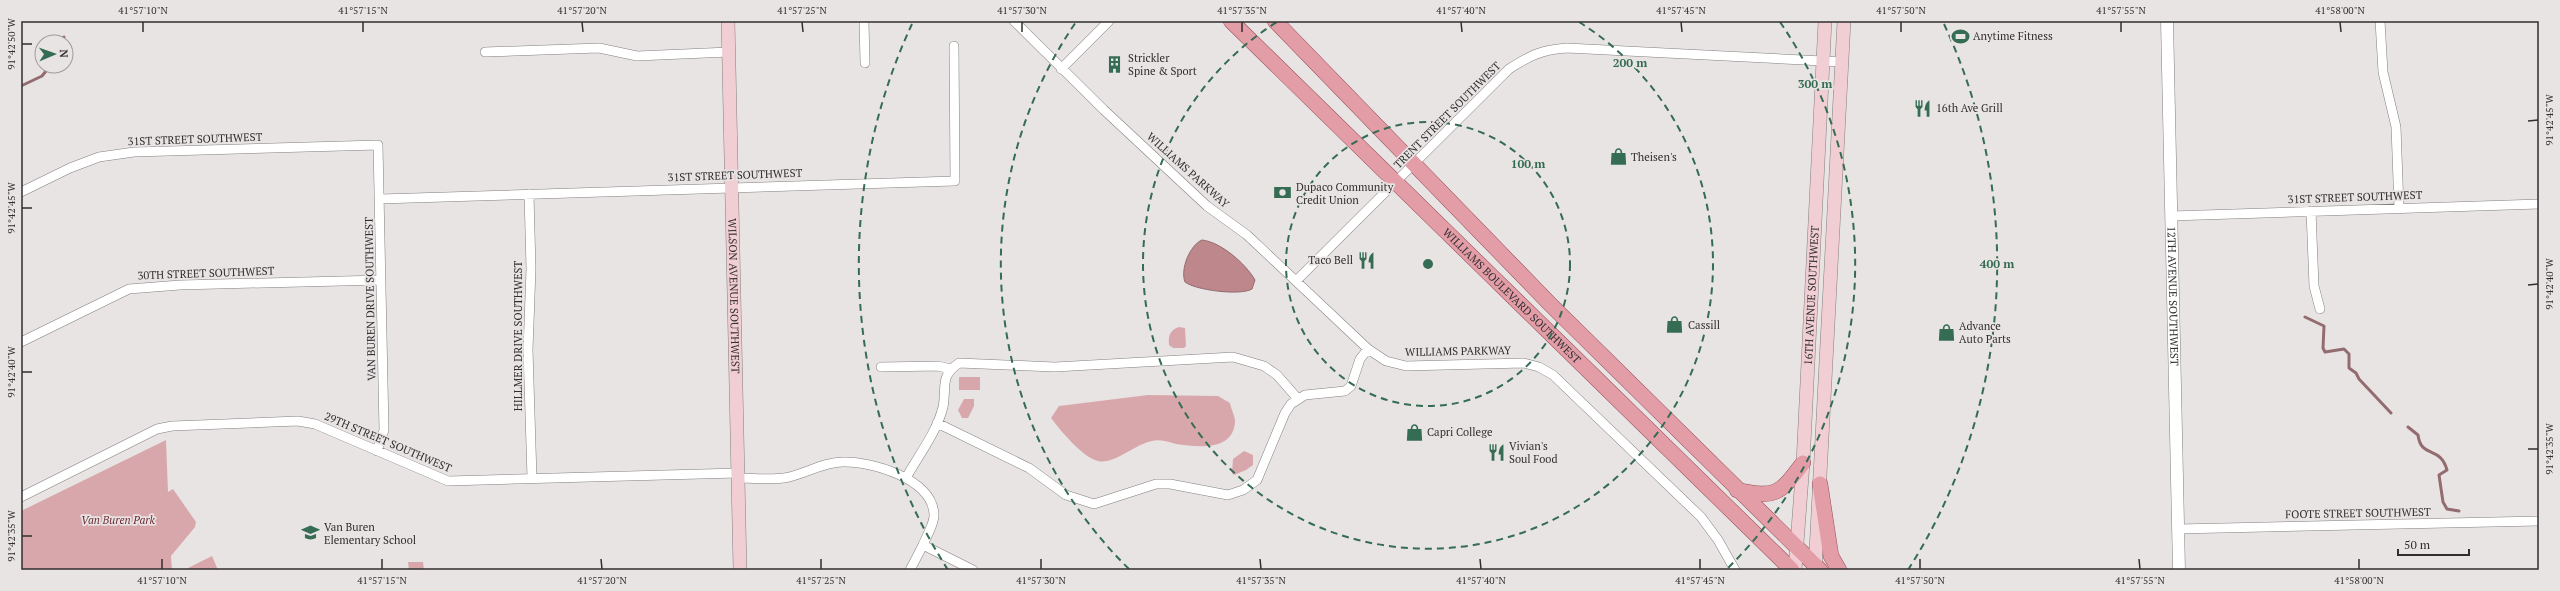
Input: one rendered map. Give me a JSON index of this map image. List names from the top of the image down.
{
  "streets": {
    "main road": ["WILSON AVENUE SOUTHWEST", "WILLIAMS BOULEVARD SOUTHWEST", "16TH AVENUE SOUTHWEST"],
    "street": [
      "TRENT STREET SOUTHWEST",
      "31ST STREET SOUTHWEST",
      "WILLIAMS PARKWAY",
      "30TH STREET SOUTHWEST",
      "12TH AVENUE SOUTHWEST",
      "VAN BUREN DRIVE SOUTHWEST",
      "HILLMER DRIVE SOUTHWEST",
      "29TH STREET SOUTHWEST",
      "FOOTE STREET SOUTHWEST"
    ]
  },
  "crossings": [
    ["TRENT STREET SOUTHWEST", "WILLIAMS PARKWAY"],
    ["TRENT STREET SOUTHWEST", "WILLIAMS BOULEVARD SOUTHWEST"],
    ["TRENT STREET SOUTHWEST", "16TH AVENUE SOUTHWEST"],
    ["31ST STREET SOUTHWEST", "WILSON AVENUE SOUTHWEST"],
    ["31ST STREET SOUTHWEST", "12TH AVENUE SOUTHWEST"],
    ["31ST STREET SOUTHWEST", "VAN BUREN DRIVE SOUTHWEST"],
    ["31ST STREET SOUTHWEST", "HILLMER DRIVE SOUTHWEST"],
    ["30TH STREET SOUTHWEST", "VAN BUREN DRIVE SOUTHWEST"],
    ["WILSON AVENUE SOUTHWEST", "29TH STREET SOUTHWEST"],
    ["WILLIAMS BOULEVARD SOUTHWEST", "16TH AVENUE SOUTHWEST"],
    ["12TH AVENUE SOUTHWEST", "FOOTE STREET SOUTHWEST"],
    ["VAN BUREN DRIVE SOUTHWEST", "29TH STREET SOUTHWEST"],
    ["HILLMER DRIVE SOUTHWEST", "29TH STREET SOUTHWEST"]
  ],
  "parks": ["Van Buren Park"],
  "places": {
    "sports": ["Anytime Fitness"],
    "building": ["Strickler Spine & Sport"],
    "restaurant": ["16th Ave Grill", "Taco Bell", "Vivian's Soul Food"],
    "shop": [
      "Theisen's",
      "Cassill",
      "Advance Auto Parts",
      "Capri College"
    ],
    "bank": ["Dupaco Community Credit Union"],
    "school or university": ["Van Buren Elementary School"]
  },
  "scale_bar": "50 m",
  "north": "right",
  "coordinates": [
    "41°57'10\"N",
    "41°57'15\"N",
    "41°57'20\"N",
    "41°57'25\"N",
    "41°57'30\"N",
    "41°57'35\"N",
    "41°57'40\"N",
    "41°57'45\"N",
    "41°57'50\"N",
    "41°57'55\"N",
    "41°58'00\"N",
    "91°42'50\"W",
    "91°42'45\"W",
    "91°42'40\"W",
    "91°42'35\"W"
  ],
  "rings": [
    "200 m",
    "300 m",
    "100 m",
    "400 m"
  ]
}
